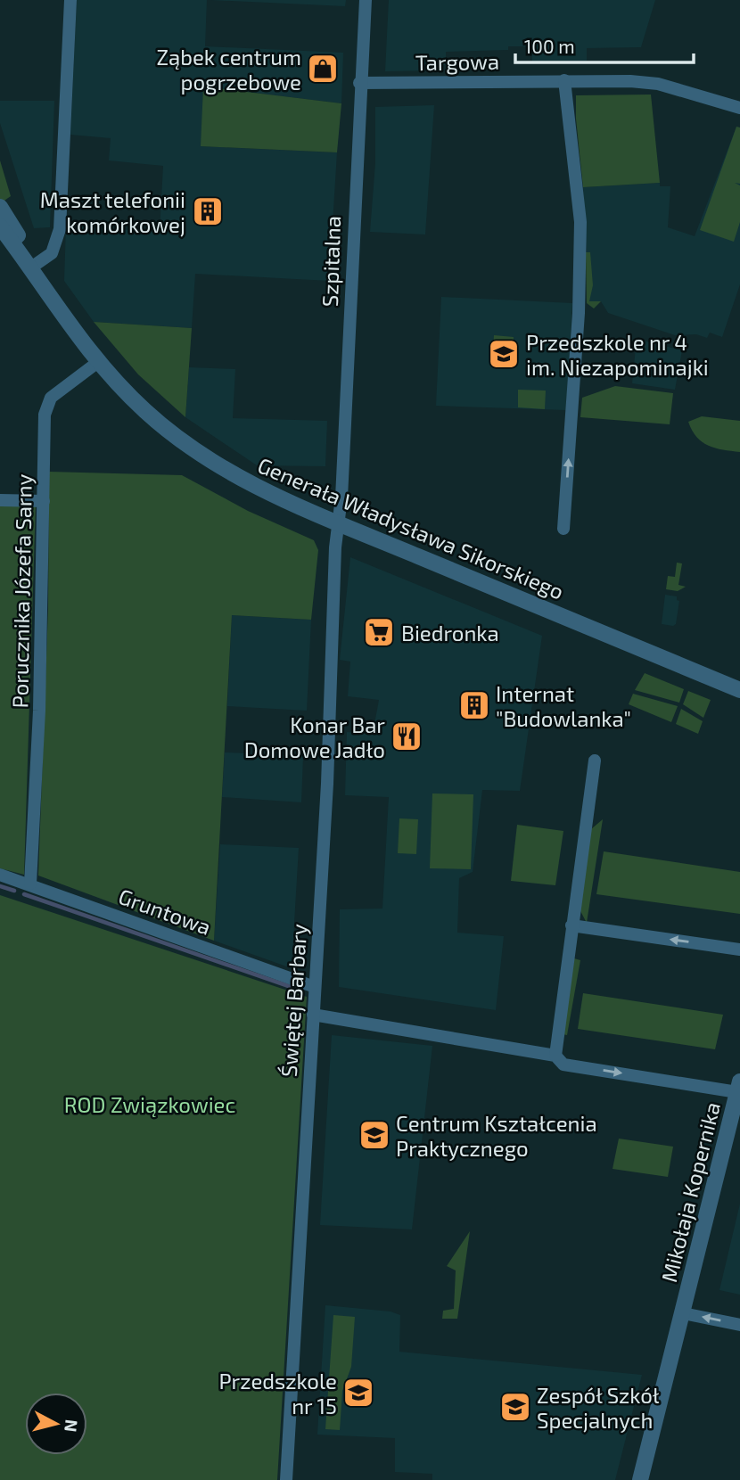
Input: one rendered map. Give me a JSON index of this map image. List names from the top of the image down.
{
  "streets": {
    "street": [
      "Targowa",
      "Szpitalna",
      "Generała Władysława Sikorskiego",
      "Porucznika Józefa Sarny",
      "Gruntowa",
      "Świętej Barbary",
      "Mikołaja Kopernika"
    ]
  },
  "crossings": [
    ["Targowa", "Szpitalna"],
    ["Szpitalna", "Generała Władysława Sikorskiego"],
    ["Szpitalna", "Świętej Barbary"],
    ["Generała Władysława Sikorskiego", "Porucznika Józefa Sarny"],
    ["Generała Władysława Sikorskiego", "Świętej Barbary"],
    ["Porucznika Józefa Sarny", "Gruntowa"],
    ["Gruntowa", "Świętej Barbary"]
  ],
  "parks": ["ROD Związkowiec"],
  "places": {
    "shop": ["Ząbek centrum pogrzebowe"],
    "building": ["Maszt telefonii komórkowej", "Internat \"Budowlanka\""],
    "school or university": [
      "Przedszkole nr 4 im. Niezapominajki",
      "Centrum Kształcenia Praktycznego",
      "Przedszkole nr 15",
      "Zespół Szkół Specjalnych"
    ],
    "supermarket": ["Biedronka"],
    "restaurant": ["Konar Bar Domowe Jadło"]
  },
  "scale_bar": "100 m",
  "north": "right"
}
